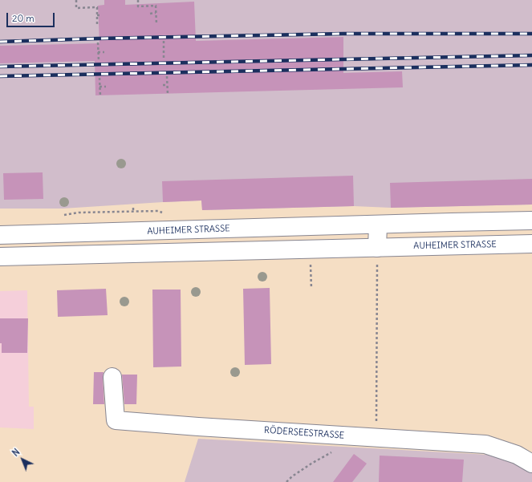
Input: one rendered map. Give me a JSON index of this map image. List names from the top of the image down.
{
  "streets": {
    "main road": ["AUHEIMER STRASSE", "RÖDERSEESTRASSE"]
  },
  "scale_bar": "20 m",
  "north": "top left"
}
